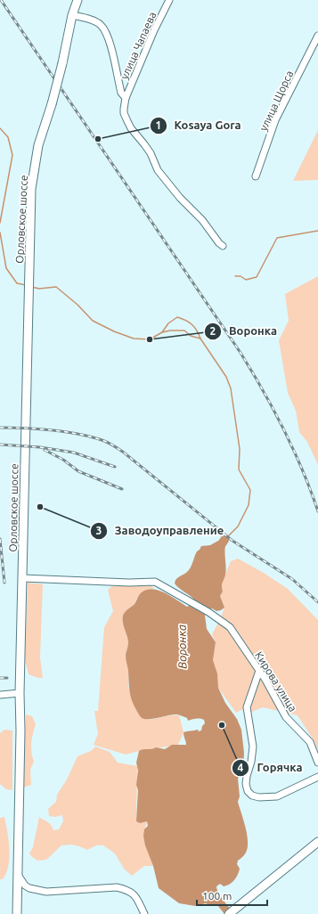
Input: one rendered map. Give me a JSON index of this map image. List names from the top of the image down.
{
  "streets": {
    "main road": ["Орловское шоссе"],
    "street": ["улица Чапаева", "улица Щорса", "Кирова улица"]
  },
  "crossings": [
    ["Орловское шоссе", "Кирова улица"]
  ],
  "water": ["Воронка"],
  "places": [
    "Kosaya Gora",
    "Воронка",
    "Заводоуправление",
    "Горячка"
  ],
  "scale_bar": "100 m"
}
